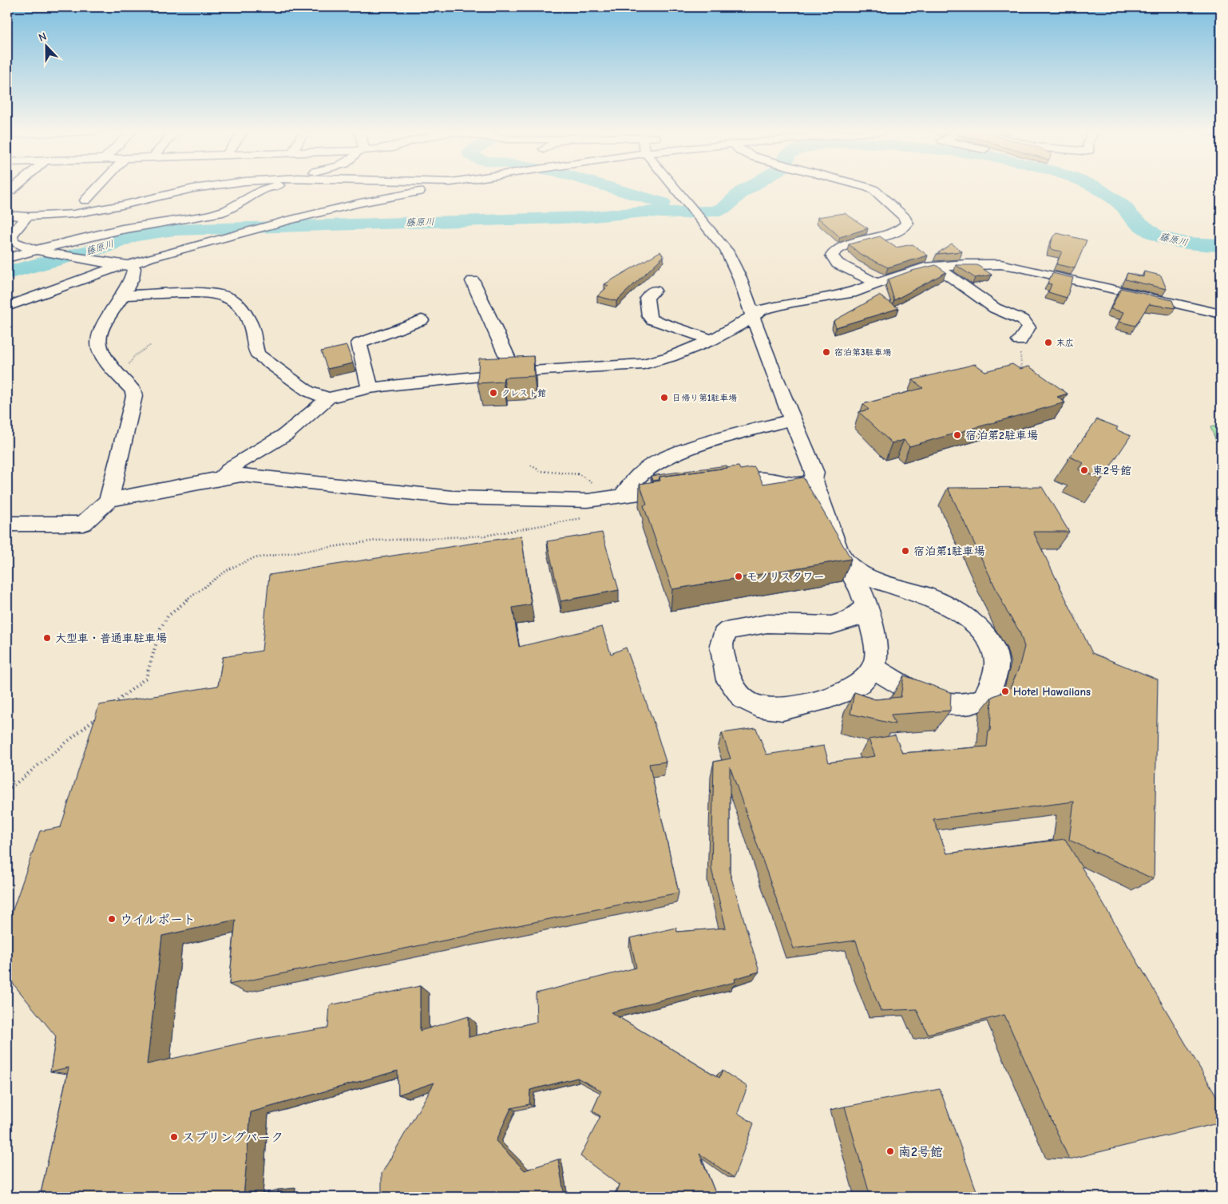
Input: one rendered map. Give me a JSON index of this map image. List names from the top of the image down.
{
  "water": ["藤原川"],
  "places": [
    "末広",
    "宿泊第3駐車場",
    "クレスト館",
    "日帰り第1駐車場",
    "宿泊第2駐車場",
    "東2号館",
    "宿泊第1駐車場",
    "モノリスタワー",
    "大型車・普通車駐車場",
    "Hotel Hawaiians",
    "ウイルポート",
    "スプリングパーク",
    "南2号館"
  ],
  "north": "top"
}
